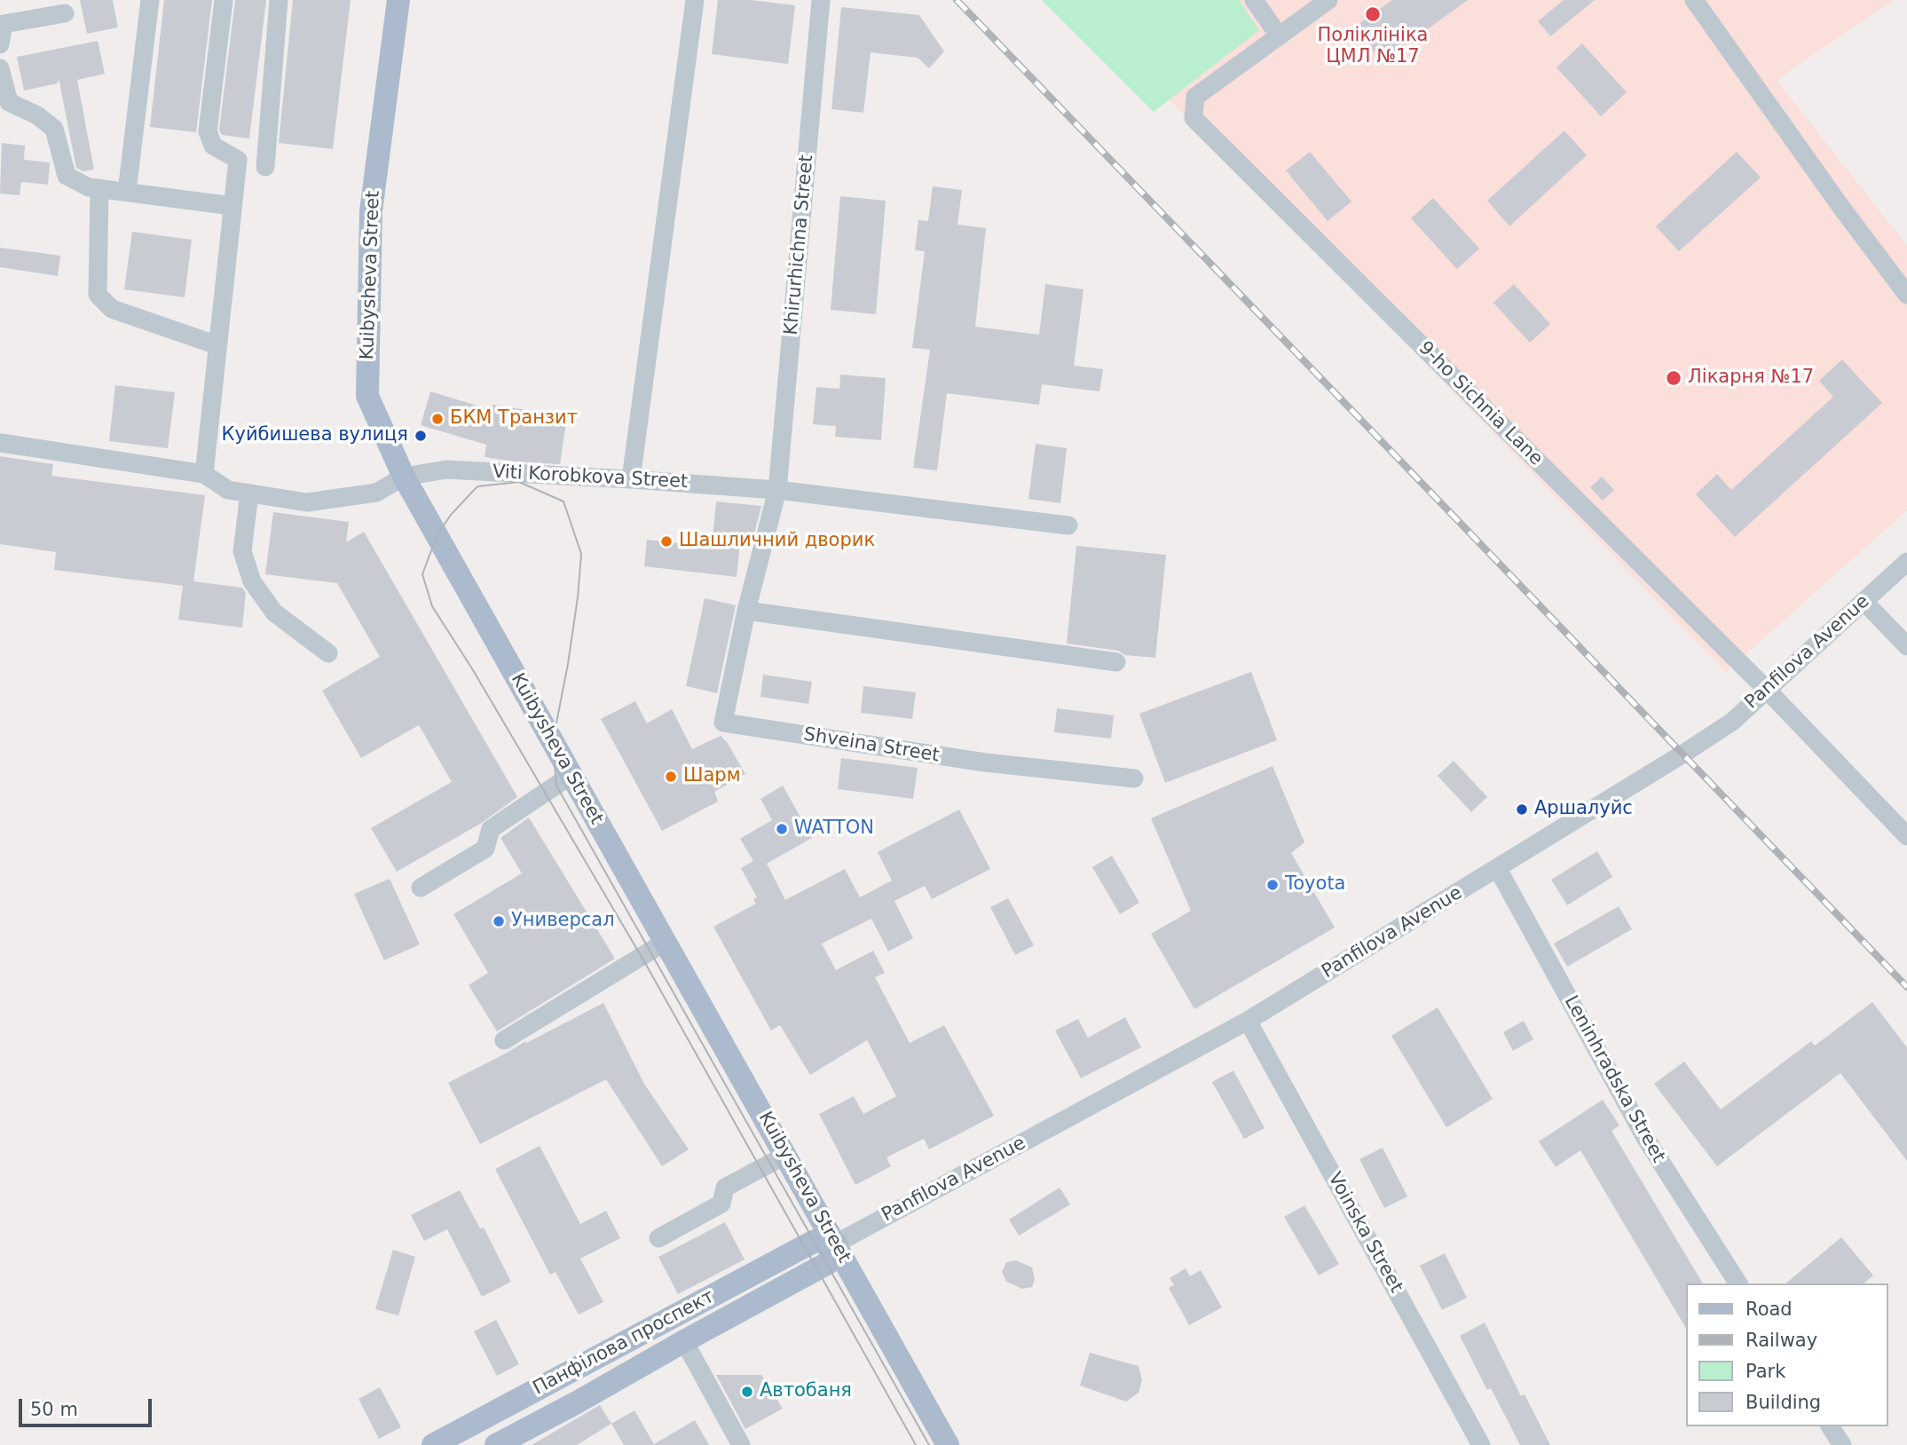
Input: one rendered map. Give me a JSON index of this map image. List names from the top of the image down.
{
  "streets": {
    "main road": ["Kuibysheva Street", "Панфілова проспект"],
    "street": [
      "Khirurhichna Street",
      "9-ho Sichnia Lane",
      "Viti Korobkova Street",
      "Panfilova Avenue",
      "Shveina Street",
      "Leninhradska Street",
      "Voinska Street"
    ]
  },
  "crossings": [
    ["Khirurhichna Street", "Viti Korobkova Street"],
    ["Khirurhichna Street", "Shveina Street"],
    ["Kuibysheva Street", "Viti Korobkova Street"],
    ["Kuibysheva Street", "Panfilova Avenue"],
    ["Kuibysheva Street", "Панфілова проспект"],
    ["9-ho Sichnia Lane", "Panfilova Avenue"],
    ["Viti Korobkova Street", "Shveina Street"],
    ["Panfilova Avenue", "Leninhradska Street"],
    ["Panfilova Avenue", "Voinska Street"],
    ["Panfilova Avenue", "Панфілова проспект"]
  ],
  "places": [
    "Поліклініка ЦМЛ №17",
    "Лікарня №17",
    "БКМ Транзит",
    "Куйбишева вулиця",
    "Шашличний дворик",
    "Шарм",
    "Аршалуйс",
    "WATTON",
    "Toyota",
    "Универсал",
    "Автобаня"
  ],
  "legend": [
    "Road",
    "Railway",
    "Park",
    "Building"
  ],
  "scale_bar": "50 m"
}
